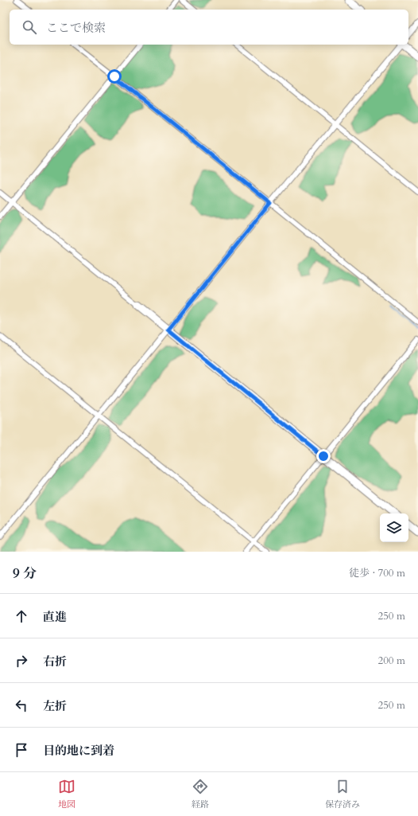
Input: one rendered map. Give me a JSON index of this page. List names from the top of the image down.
{
  "page": {
    "search": "ここで検索",
    "heading": ["9 分", "徒歩 · 700 m"],
    "list": [
      ["直進", "250 m"],
      ["右折", "200 m"],
      ["左折", "250 m"],
      "目的地に到着"
    ],
    "nav": ["地図", "経路", "保存済み"]
  }
}
